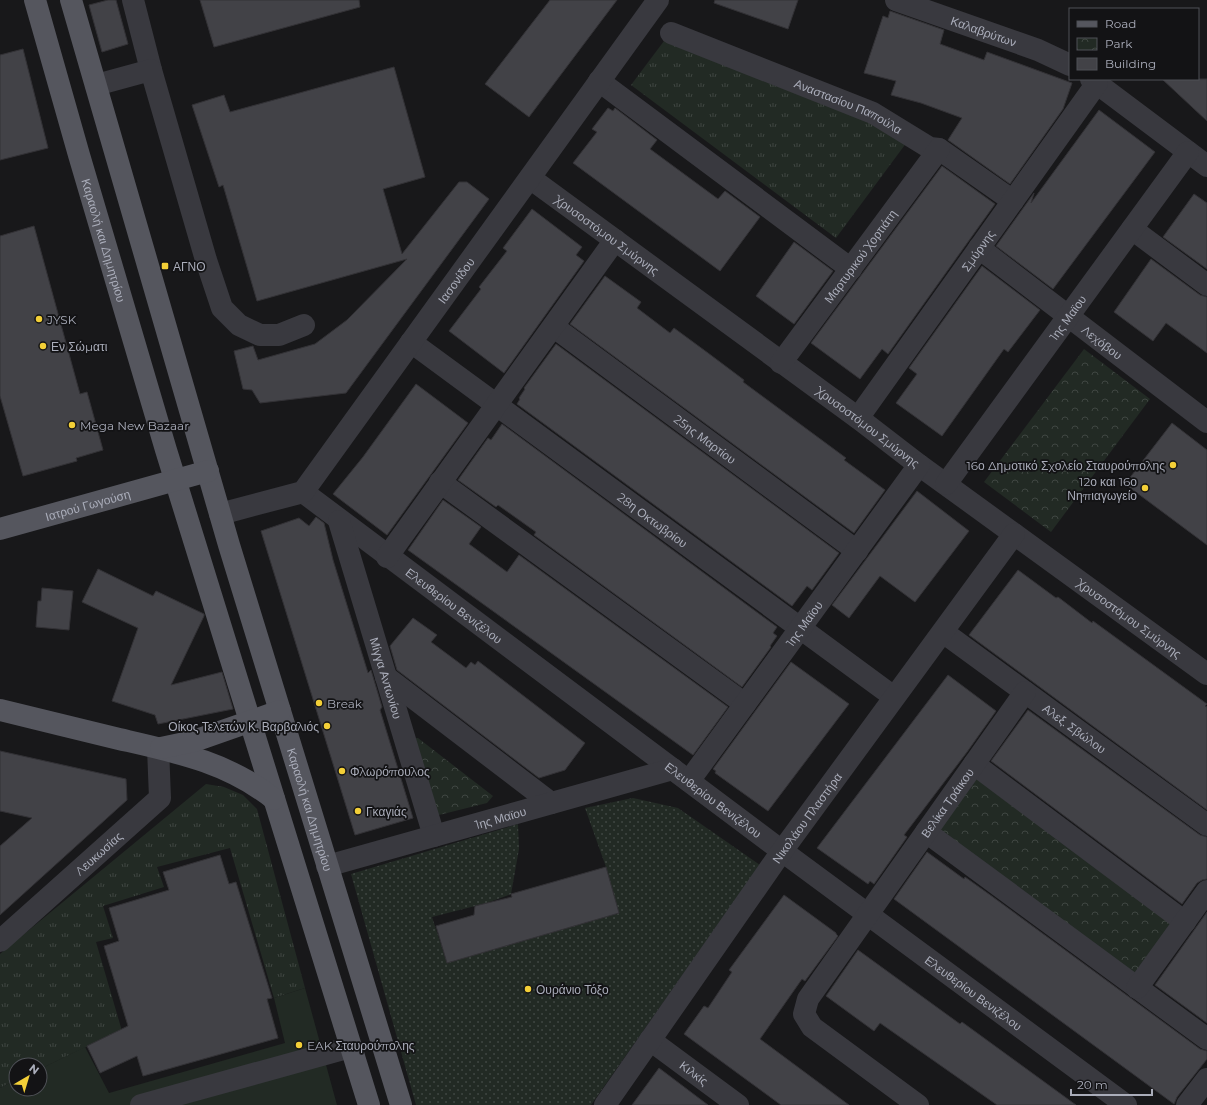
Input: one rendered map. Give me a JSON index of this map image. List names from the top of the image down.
{
  "streets": {
    "main road": ["Καραολή και Δημητρίου", "Ιατρού Γωγούση"],
    "street": [
      "Καλαβρύτων",
      "Αναστασίου Παπούλα",
      "Χρυσοστόμου Σμύρνης",
      "Σμύρνης",
      "Μαρτυρικού Χορτιάτη",
      "Ιασονίδου",
      "1ης Μαϊου",
      "Λεχόβου",
      "25ης Μαρτίου",
      "28η Οκτωβρίου",
      "Ελευθερίου Βενιζέλου",
      "Μίγγα Αντωνίου",
      "Αλεξ. Σβώλου",
      "Βελίκα Τράικου",
      "Νικολάου Πλαστήρα",
      "Λευκωσίας",
      "Κιλκίς"
    ]
  },
  "crossings": [
    ["Αναστασίου Παπούλα", "Σμύρνης"],
    ["Αναστασίου Παπούλα", "Μαρτυρικού Χορτιάτη"],
    ["Χρυσοστόμου Σμύρνης", "Σμύρνης"],
    ["Χρυσοστόμου Σμύρνης", "Μαρτυρικού Χορτιάτη"],
    ["Χρυσοστόμου Σμύρνης", "Ιασονίδου"],
    ["Χρυσοστόμου Σμύρνης", "1ης Μαϊου"],
    ["Χρυσοστόμου Σμύρνης", "Νικολάου Πλαστήρα"],
    ["Καραολή και Δημητρίου", "1ης Μαϊου"],
    ["Καραολή και Δημητρίου", "Ιατρού Γωγούση"],
    ["Σμύρνης", "Λεχόβου"],
    ["Ιασονίδου", "28η Οκτωβρίου"],
    ["Ιασονίδου", "Ελευθερίου Βενιζέλου"],
    ["1ης Μαϊου", "Λεχόβου"],
    ["1ης Μαϊου", "25ης Μαρτίου"],
    ["1ης Μαϊου", "28η Οκτωβρίου"],
    ["1ης Μαϊου", "Ελευθερίου Βενιζέλου"],
    ["1ης Μαϊου", "Μίγγα Αντωνίου"],
    ["28η Οκτωβρίου", "Νικολάου Πλαστήρα"],
    ["Ελευθερίου Βενιζέλου", "Μίγγα Αντωνίου"],
    ["Ελευθερίου Βενιζέλου", "Βελίκα Τράικου"],
    ["Ελευθερίου Βενιζέλου", "Νικολάου Πλαστήρα"],
    ["Αλεξ. Σβώλου", "Βελίκα Τράικου"],
    ["Αλεξ. Σβώλου", "Νικολάου Πλαστήρα"],
    ["Νικολάου Πλαστήρα", "Κιλκίς"]
  ],
  "places": {
    "transit": ["ΑΓΝΟ"],
    "other": [
      "JYSK",
      "Εν Σώματι",
      "Mega New Bazaar",
      "16ο Δημοτικό Σχολείο Σταυρούπολης",
      "12ο και 16ο Νηπιαγωγείο",
      "Break",
      "Οίκος Τελετών Κ. Βαρβαλιός",
      "Φλωρόπουλος",
      "Γκαγιάς",
      "Ουράνιο Τόξο",
      "EAK Σταυρούπολης"
    ]
  },
  "legend": ["Road", "Park", "Building"],
  "scale_bar": "20 m",
  "north": "top right"
}
